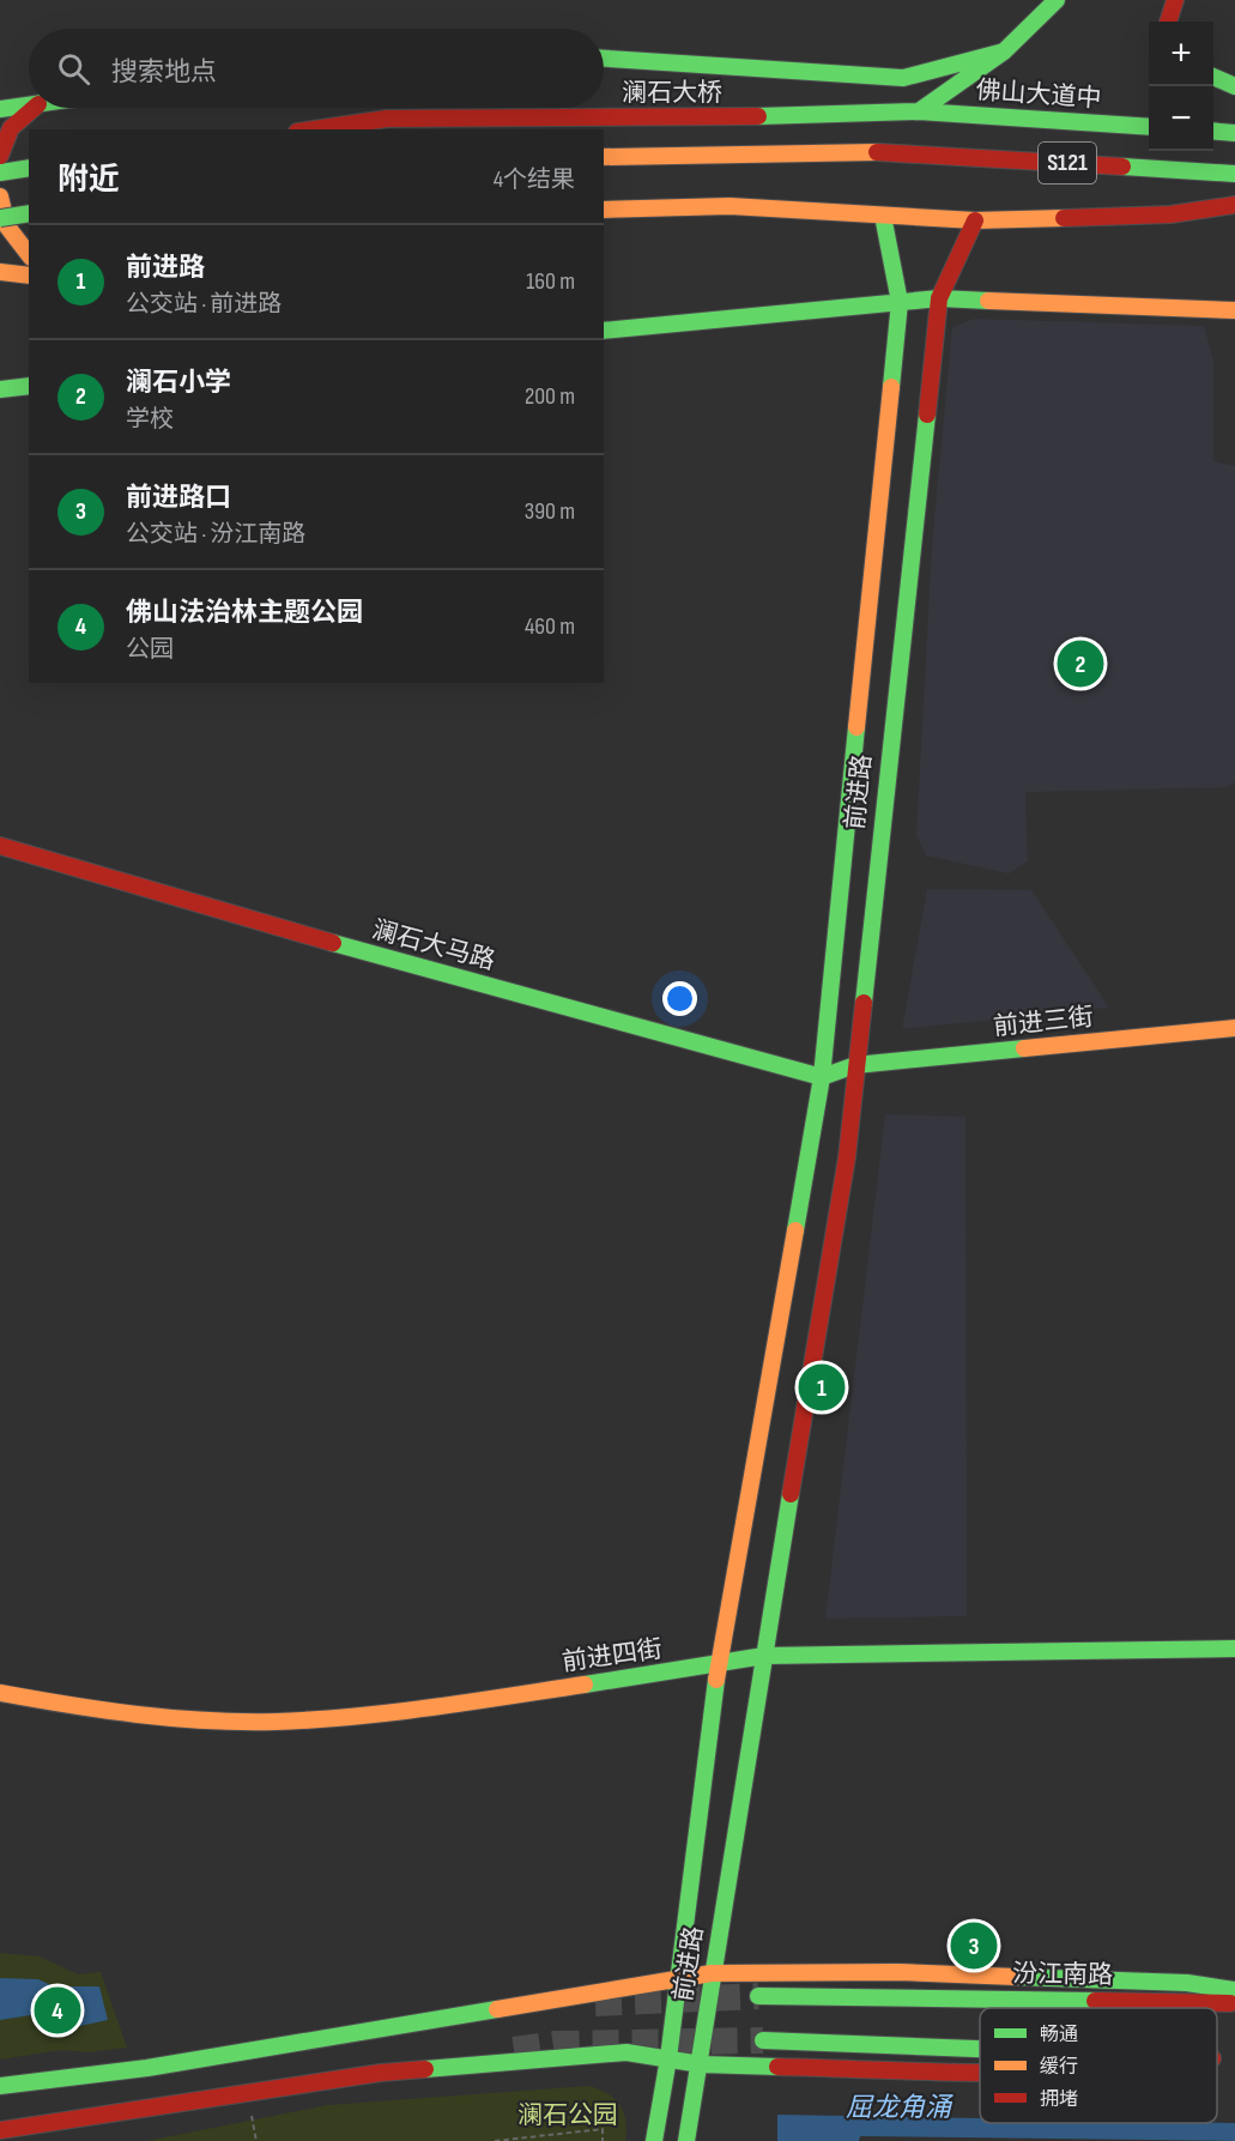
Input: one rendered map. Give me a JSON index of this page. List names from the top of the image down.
{
  "streets": {
    "main road": [
      "澜石大桥",
      "佛山大道中",
      "S121",
      "前进路",
      "澜石大马路",
      "前进三街",
      "前进四街",
      "汾江南路"
    ]
  },
  "crossings": [
    ["澜石大桥", "佛山大道中"],
    ["前进路", "澜石大马路"],
    ["前进路", "前进三街"],
    ["前进路", "前进四街"]
  ],
  "water": ["屈龙角涌"],
  "parks": ["澜石公园"],
  "legend": ["畅通", "缓行", "拥堵"],
  "page": {
    "map_buttons": ["+", "−"],
    "search": "搜索地点",
    "heading": ["附近", "4个结果"],
    "list": [
      {
        "mark": "1",
        "name": "前进路",
        "note": "公交站 · 前进路",
        "value": "160 m"
      },
      {
        "mark": "2",
        "name": "澜石小学",
        "note": "学校",
        "value": "200 m"
      },
      {
        "mark": "3",
        "name": "前进路口",
        "note": "公交站 · 汾江南路",
        "value": "390 m"
      },
      {
        "mark": "4",
        "name": "佛山法治林主题公园",
        "note": "公园",
        "value": "460 m"
      }
    ],
    "pins": [
      "2",
      "1",
      "3",
      "4"
    ]
  }
}
